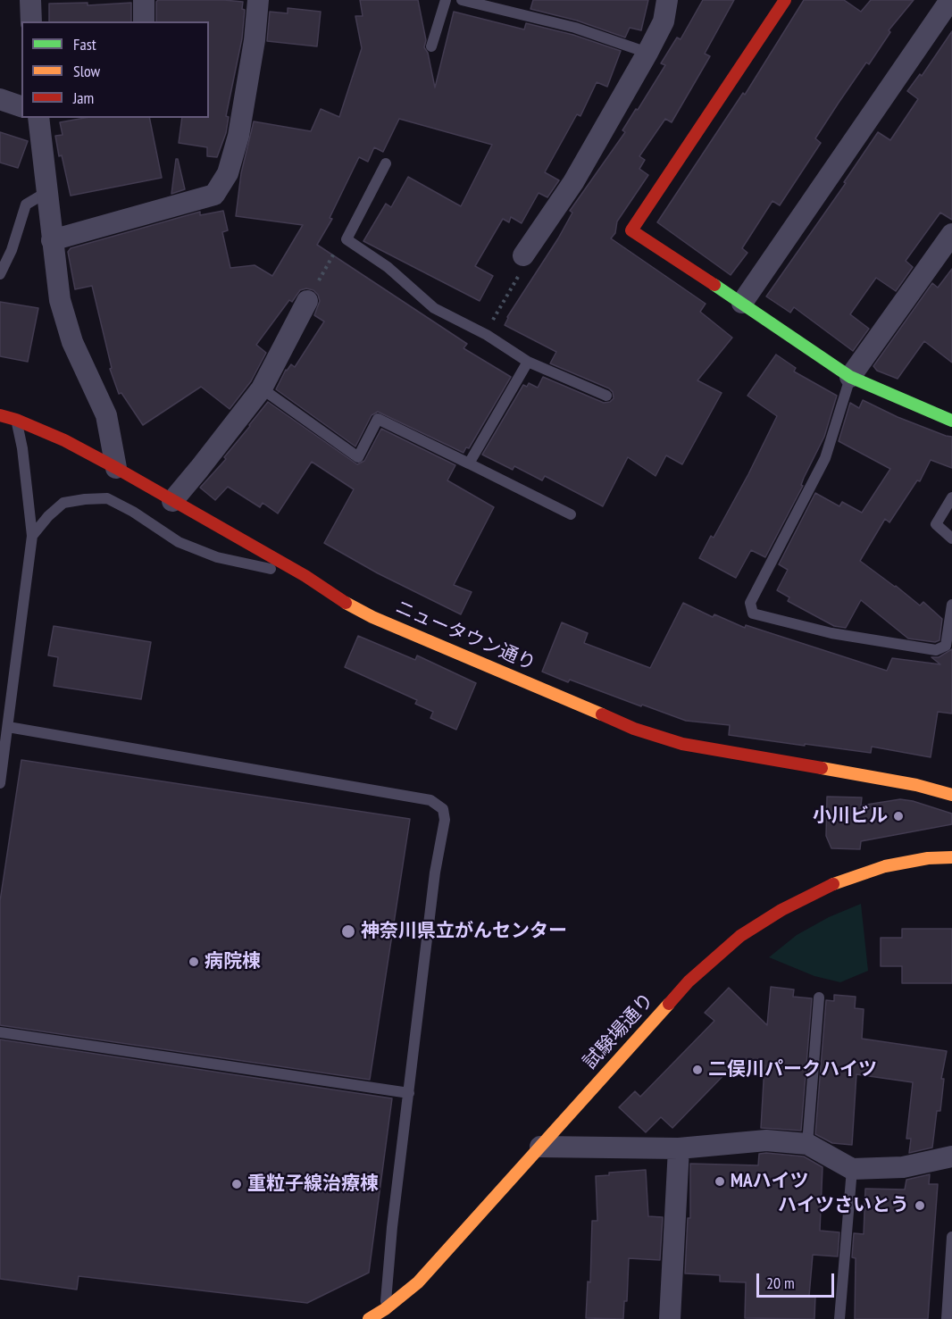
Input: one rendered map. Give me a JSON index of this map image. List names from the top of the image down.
{
  "streets": {
    "street": ["ニュータウン通り", "試験場通り"]
  },
  "places": [
    "小川ビル",
    "神奈川県立がんセンター",
    "病院棟",
    "二俣川パークハイツ",
    "MAハイツ",
    "重粒子線治療棟",
    "ハイツさいとう"
  ],
  "legend": ["Fast", "Slow", "Jam"],
  "scale_bar": "20 m"
}
